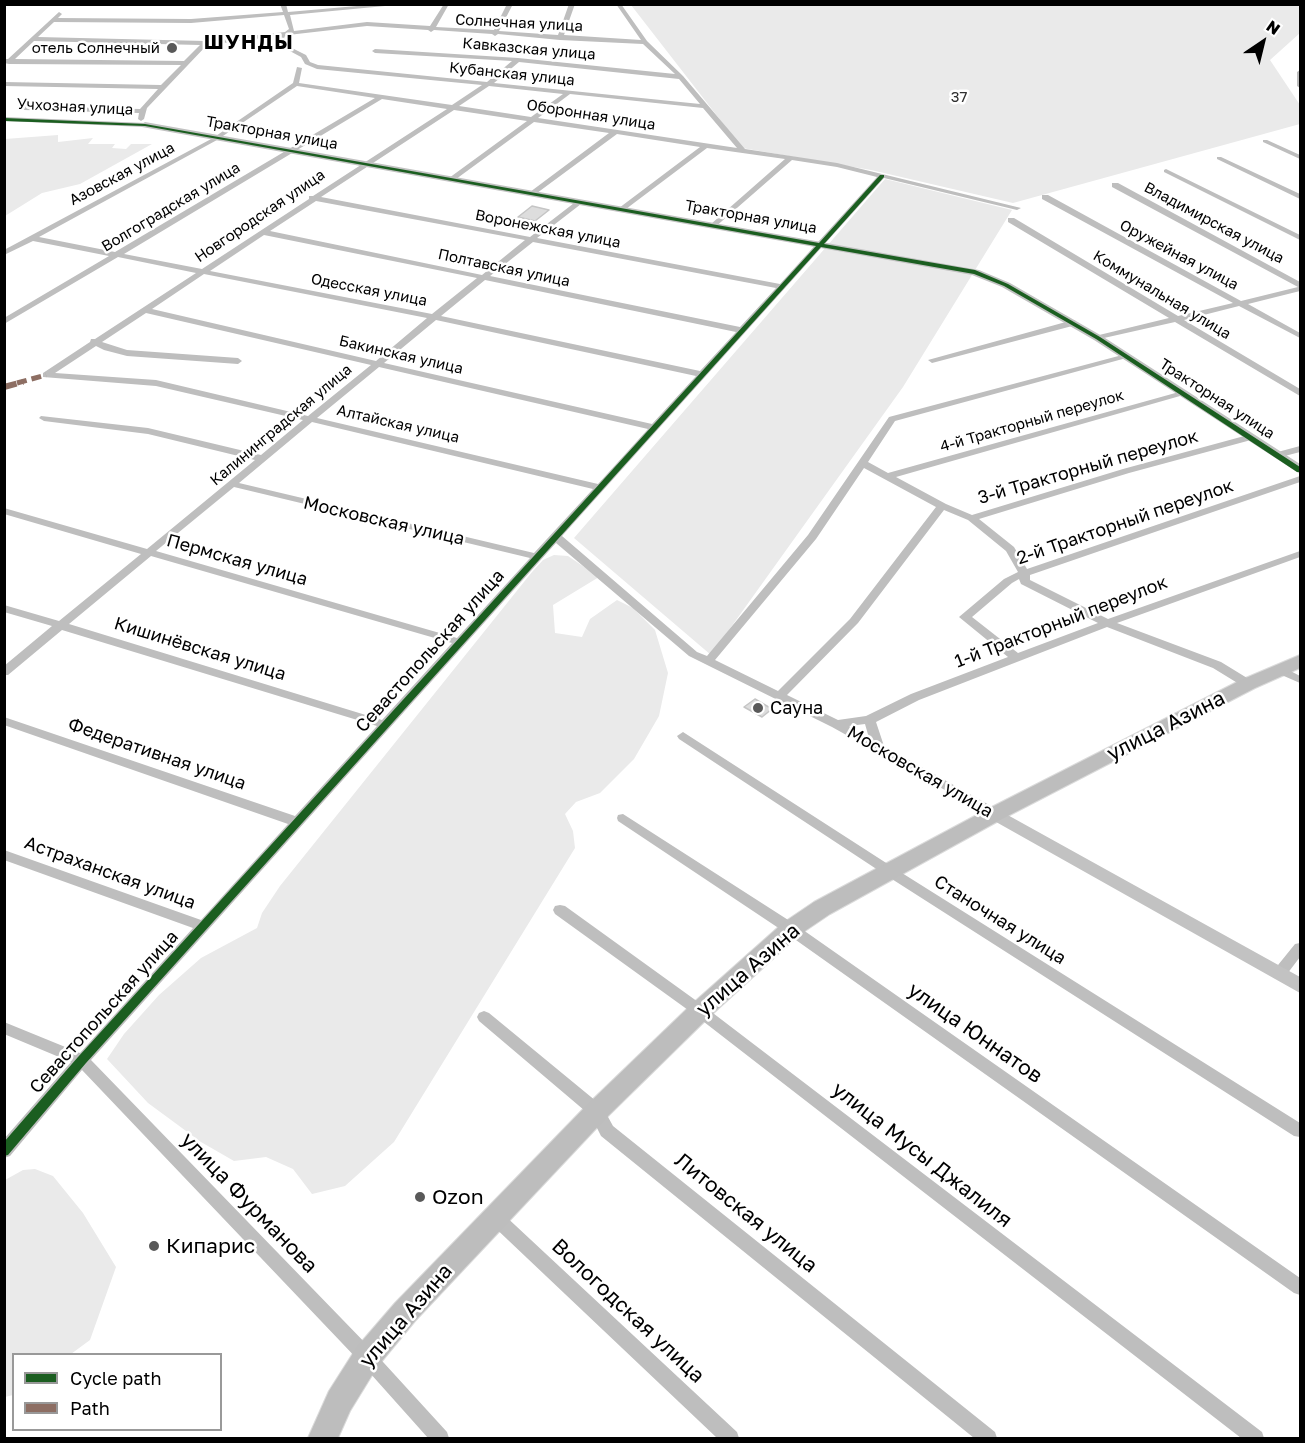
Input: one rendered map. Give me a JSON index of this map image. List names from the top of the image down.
{
  "streets": {
    "main road": ["улица Азина"],
    "street": [
      "Солнечная улица",
      "Кавказская улица",
      "Кубанская улица",
      "Учхозная улица",
      "Оборонная улица",
      "Тракторная улица",
      "Азовская улица",
      "Волгоградская улица",
      "Новгородская улица",
      "Владимирская улица",
      "Воронежская улица",
      "Оружейная улица",
      "Полтавская улица",
      "Одесская улица",
      "Коммунальная улица",
      "Бакинская улица",
      "4-й Тракторный переулок",
      "Алтайская улица",
      "Калининградская улица",
      "3-й Тракторный переулок",
      "Московская улица",
      "2-й Тракторный переулок",
      "Пермская улица",
      "1-й Тракторный переулок",
      "Кишинёвская улица",
      "Севастопольская улица",
      "Федеративная улица",
      "Астраханская улица",
      "Станочная улица",
      "улица Юннатов",
      "улица Мусы Джалиля",
      "улица Фурманова",
      "Литовская улица",
      "Вологодская улица"
    ]
  },
  "crossings": [
    ["Солнечная улица", "Кубанская улица"],
    ["Кавказская улица", "Новгородская улица"],
    ["Кубанская улица", "Новгородская улица"],
    ["Учхозная улица", "Тракторная улица"],
    ["Оборонная улица", "Азовская улица"],
    ["Оборонная улица", "Волгоградская улица"],
    ["Оборонная улица", "Новгородская улица"],
    ["Оборонная улица", "Севастопольская улица"],
    ["Тракторная улица", "Азовская улица"],
    ["Тракторная улица", "Волгоградская улица"],
    ["Тракторная улица", "Новгородская улица"],
    ["Тракторная улица", "4-й Тракторный переулок"],
    ["Тракторная улица", "Калининградская улица"],
    ["Тракторная улица", "3-й Тракторный переулок"],
    ["Тракторная улица", "Севастопольская улица"],
    ["Азовская улица", "Одесская улица"],
    ["Волгоградская улица", "Одесская улица"],
    ["Новгородская улица", "Воронежская улица"],
    ["Новгородская улица", "Полтавская улица"],
    ["Новгородская улица", "Одесская улица"],
    ["Новгородская улица", "Бакинская улица"],
    ["Новгородская улица", "Алтайская улица"],
    ["Воронежская улица", "Калининградская улица"],
    ["Воронежская улица", "Севастопольская улица"],
    ["Полтавская улица", "Калининградская улица"],
    ["Полтавская улица", "Севастопольская улица"],
    ["Одесская улица", "Калининградская улица"],
    ["Одесская улица", "Севастопольская улица"],
    ["Бакинская улица", "Калининградская улица"],
    ["Бакинская улица", "Севастопольская улица"],
    ["Алтайская улица", "Калининградская улица"],
    ["Алтайская улица", "Севастопольская улица"],
    ["Калининградская улица", "Московская улица"],
    ["Калининградская улица", "Пермская улица"],
    ["Калининградская улица", "Кишинёвская улица"],
    ["Московская улица", "1-й Тракторный переулок"],
    ["Московская улица", "Севастопольская улица"],
    ["Московская улица", "улица Азина"],
    ["2-й Тракторный переулок", "1-й Тракторный переулок"],
    ["Пермская улица", "Севастопольская улица"],
    ["Кишинёвская улица", "Севастопольская улица"],
    ["Севастопольская улица", "Федеративная улица"],
    ["Севастопольская улица", "Астраханская улица"],
    ["Севастопольская улица", "улица Фурманова"],
    ["улица Азина", "Станочная улица"],
    ["улица Азина", "улица Юннатов"],
    ["улица Азина", "улица Мусы Джалиля"],
    ["улица Азина", "улица Фурманова"],
    ["улица Азина", "Литовская улица"],
    ["улица Азина", "Вологодская улица"]
  ],
  "districts": ["ШУНДЫ"],
  "parks": ["37"],
  "places": [
    "отель Солнечный",
    "Сауна",
    "Ozon",
    "Кипарис"
  ],
  "legend": ["Cycle path", "Path"],
  "north": "top right"
}
